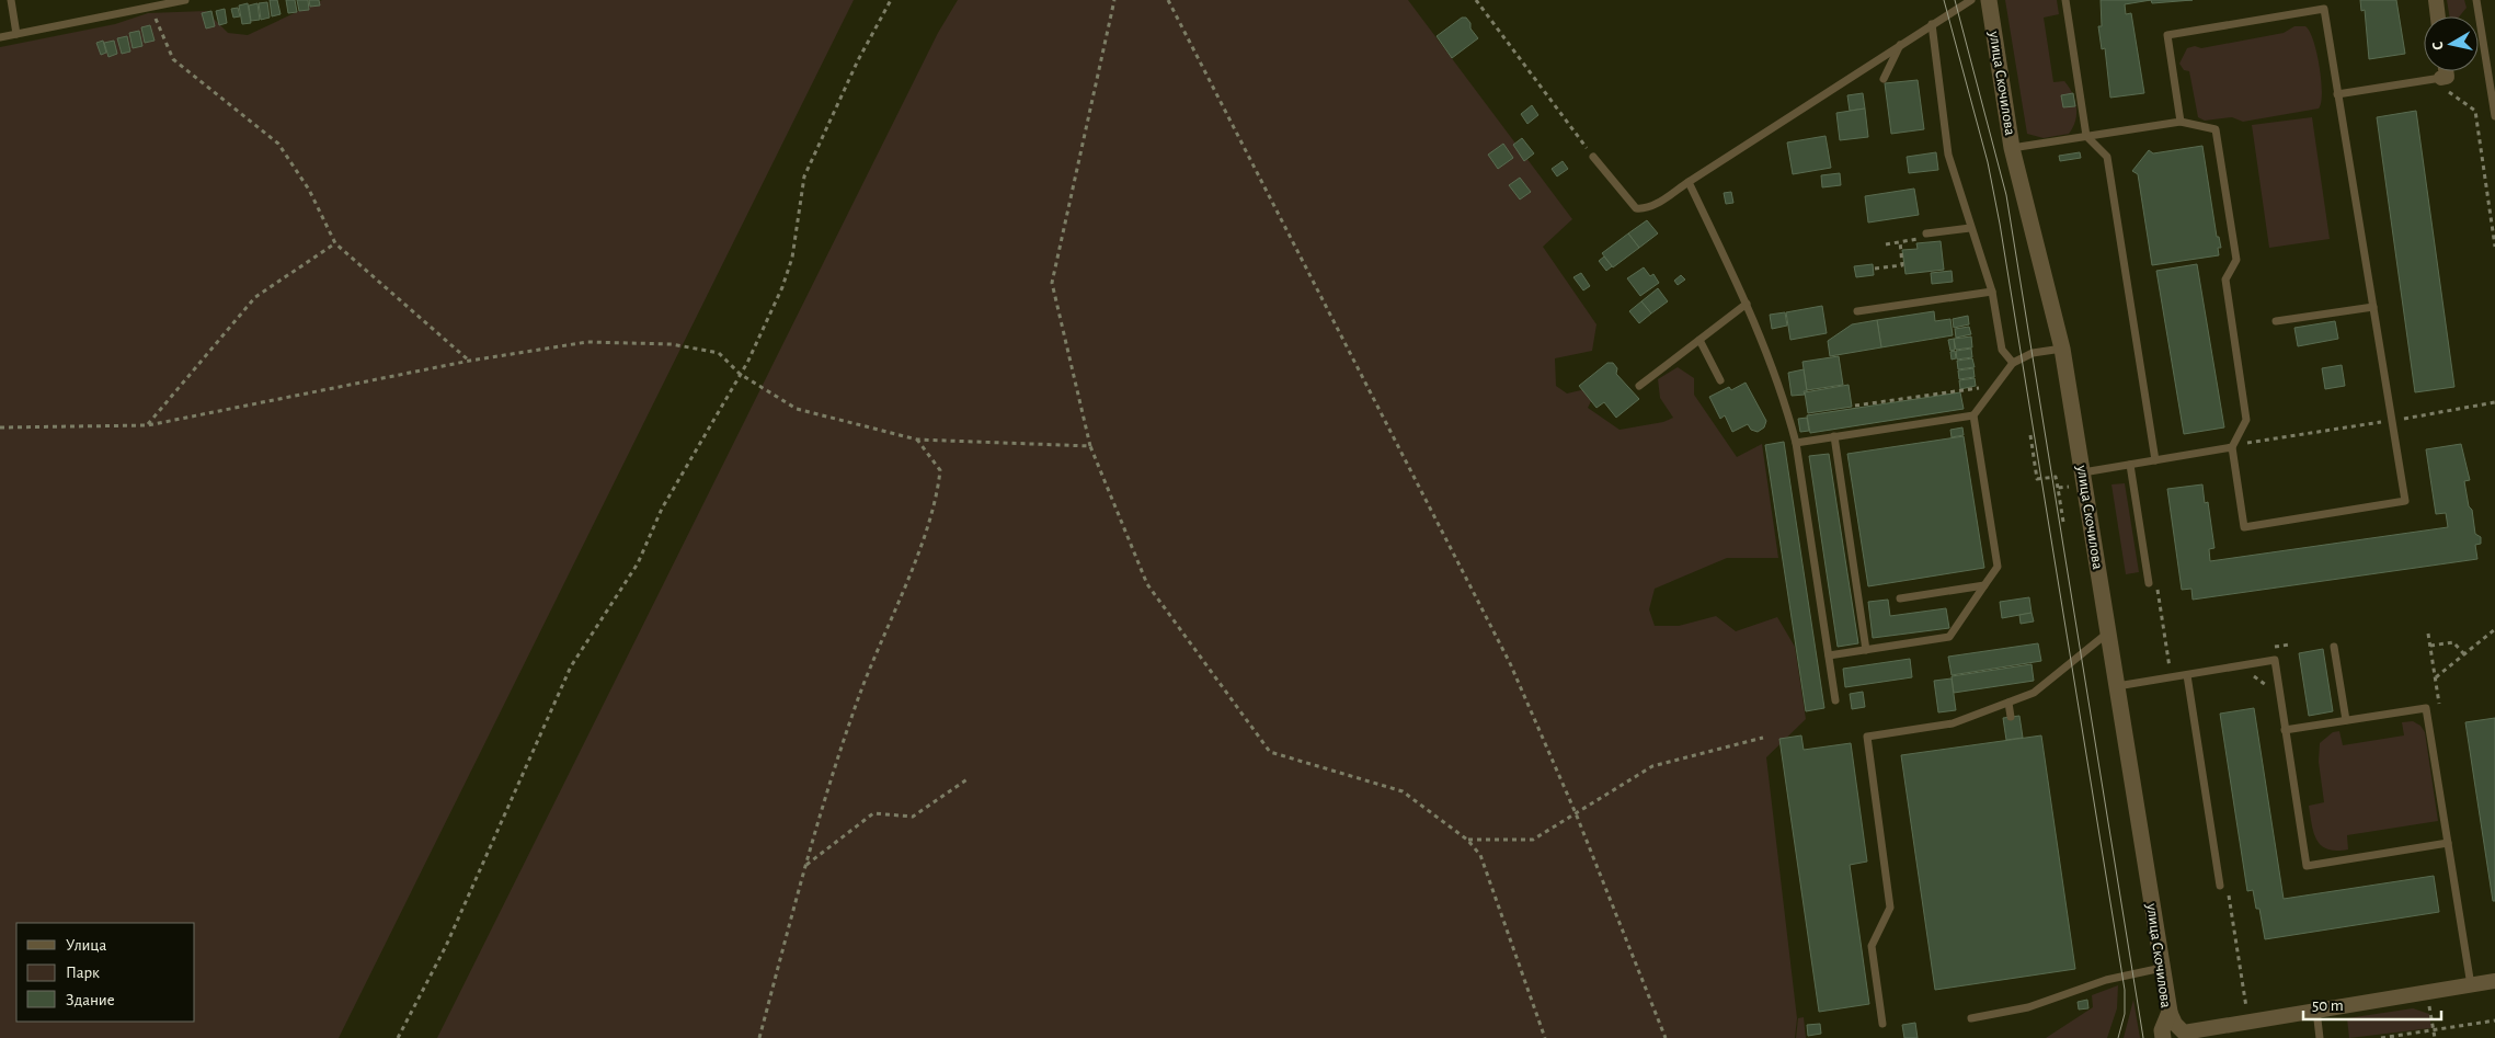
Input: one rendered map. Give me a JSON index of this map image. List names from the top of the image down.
{
  "streets": {
    "street": ["улица Скочилова"]
  },
  "legend": ["Улица", "Парк", "Здание"],
  "scale_bar": "50 m",
  "north": "left"
}
